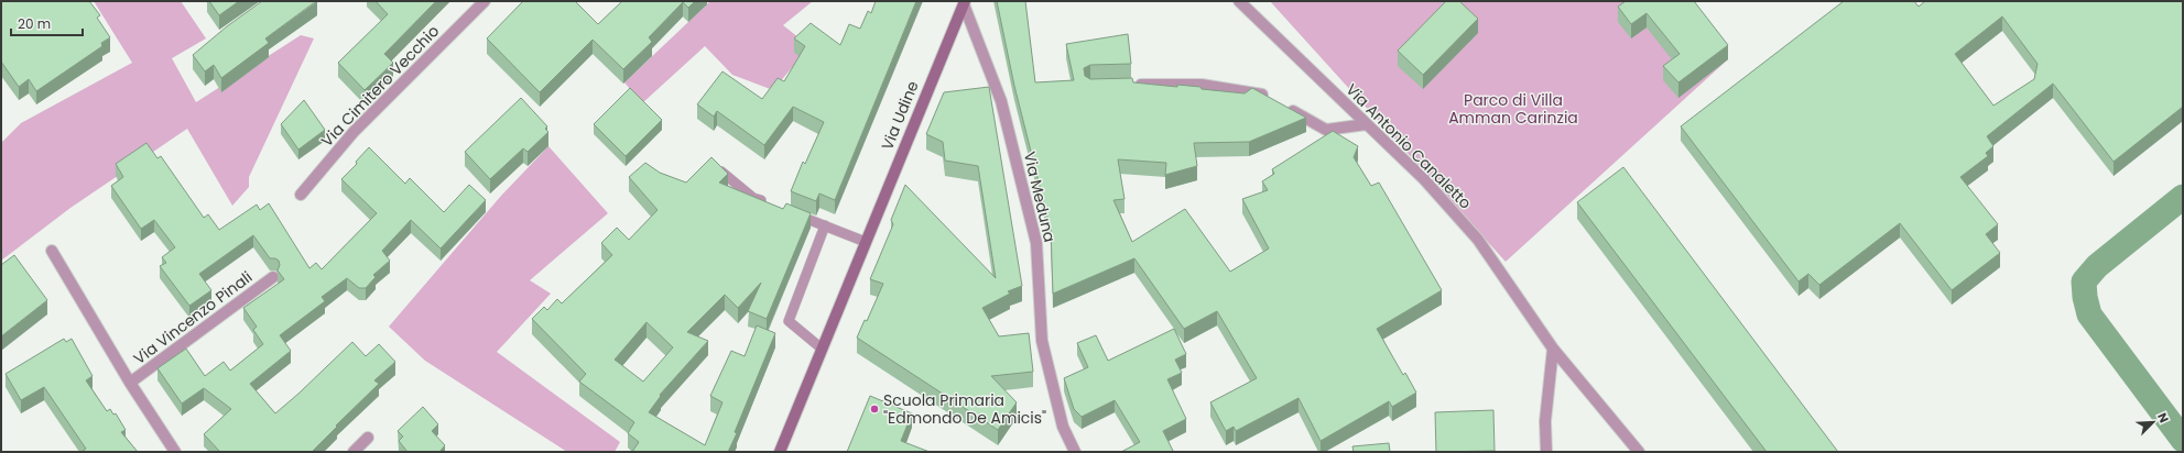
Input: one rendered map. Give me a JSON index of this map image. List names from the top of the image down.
{
  "streets": {
    "main road": ["Via Udine"],
    "street": [
      "Via Cimitero Vecchio",
      "Via Antonio Canaletto",
      "Via Meduna",
      "Via Vincenzo Pinali"
    ]
  },
  "crossings": [
    ["Via Udine", "Via Meduna"]
  ],
  "parks": ["Parco di Villa Amman Carinzia"],
  "places": ["Scuola Primaria \"Edmondo De Amicis\""],
  "scale_bar": "20 m",
  "north": "top right"
}
